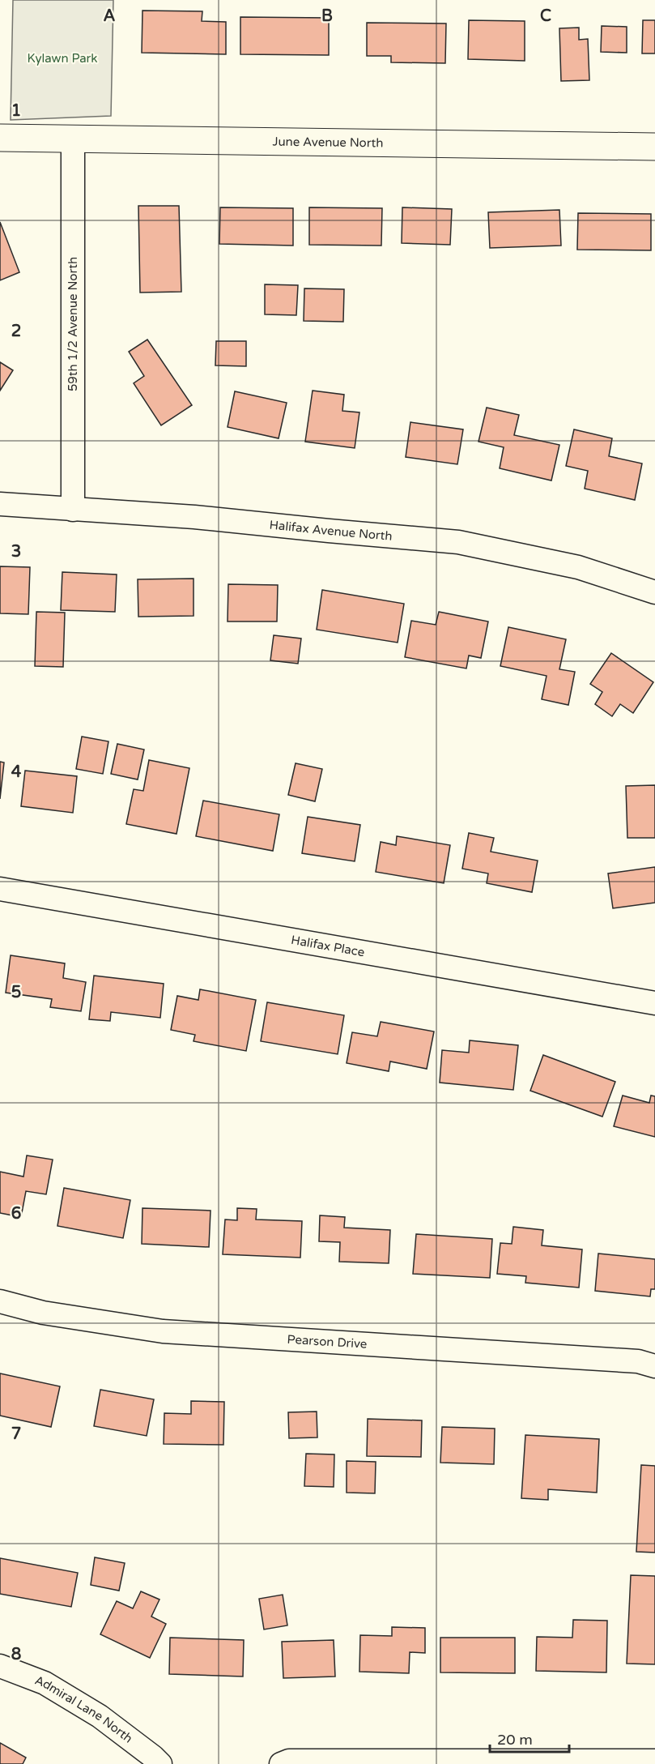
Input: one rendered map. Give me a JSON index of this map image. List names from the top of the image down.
{
  "streets": {
    "street": [
      "June Avenue North",
      "59th 1/2 Avenue North",
      "Halifax Avenue North",
      "Halifax Place",
      "Pearson Drive",
      "Admiral Lane North"
    ]
  },
  "crossings": [
    ["June Avenue North", "59th 1/2 Avenue North"],
    ["59th 1/2 Avenue North", "Halifax Avenue North"]
  ],
  "parks": ["Kylawn Park"],
  "scale_bar": "20 m",
  "grid": {
    "columns": ["A", "B", "C"],
    "rows": [
      "1",
      "2",
      "3",
      "4",
      "5",
      "6",
      "7",
      "8"
    ]
  }
}
